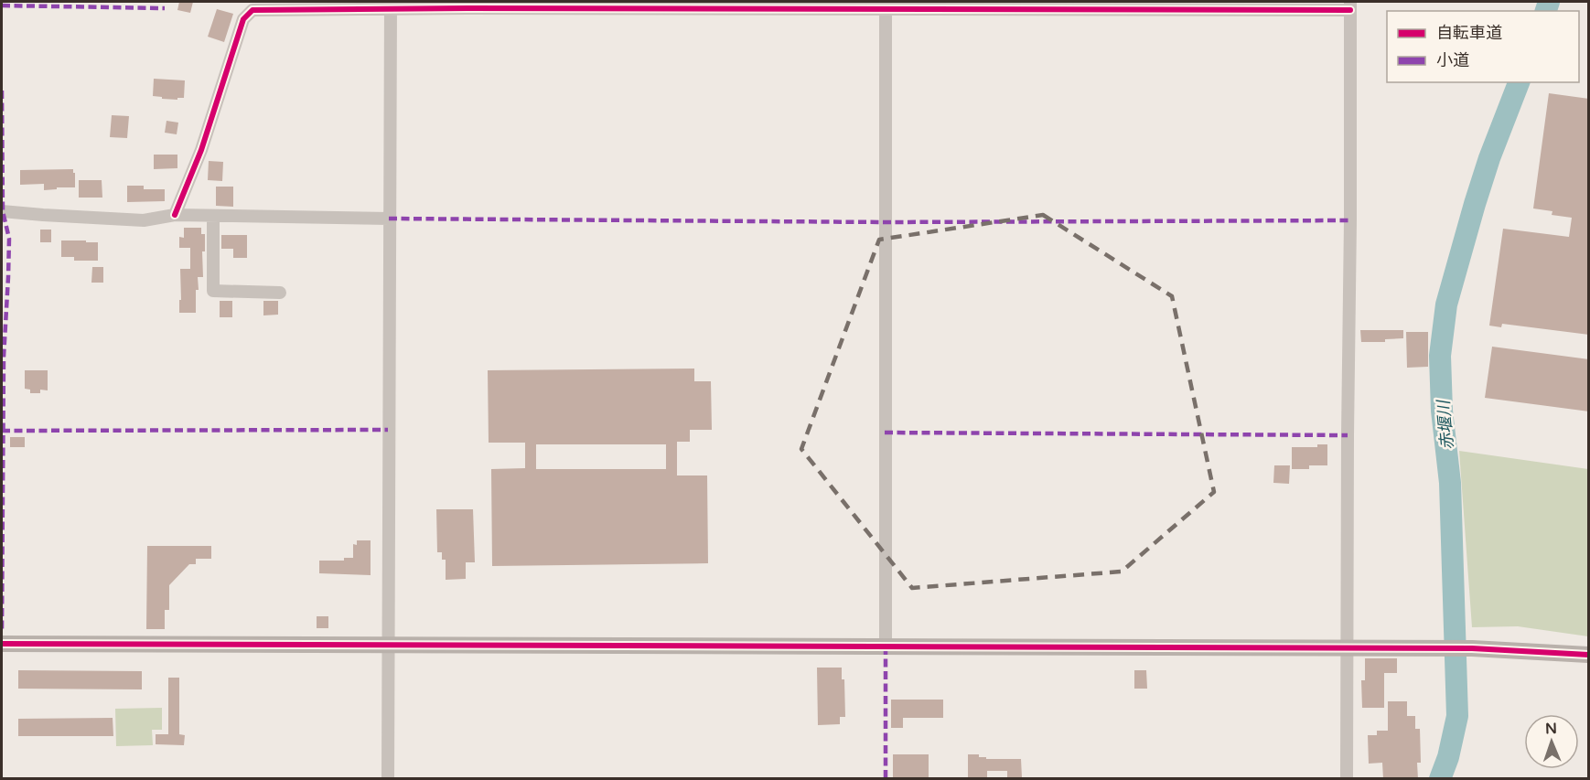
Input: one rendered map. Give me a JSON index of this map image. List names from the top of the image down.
{
  "water": ["赤堰川"],
  "legend": ["自転車道", "小道"],
  "north": "top"
}
